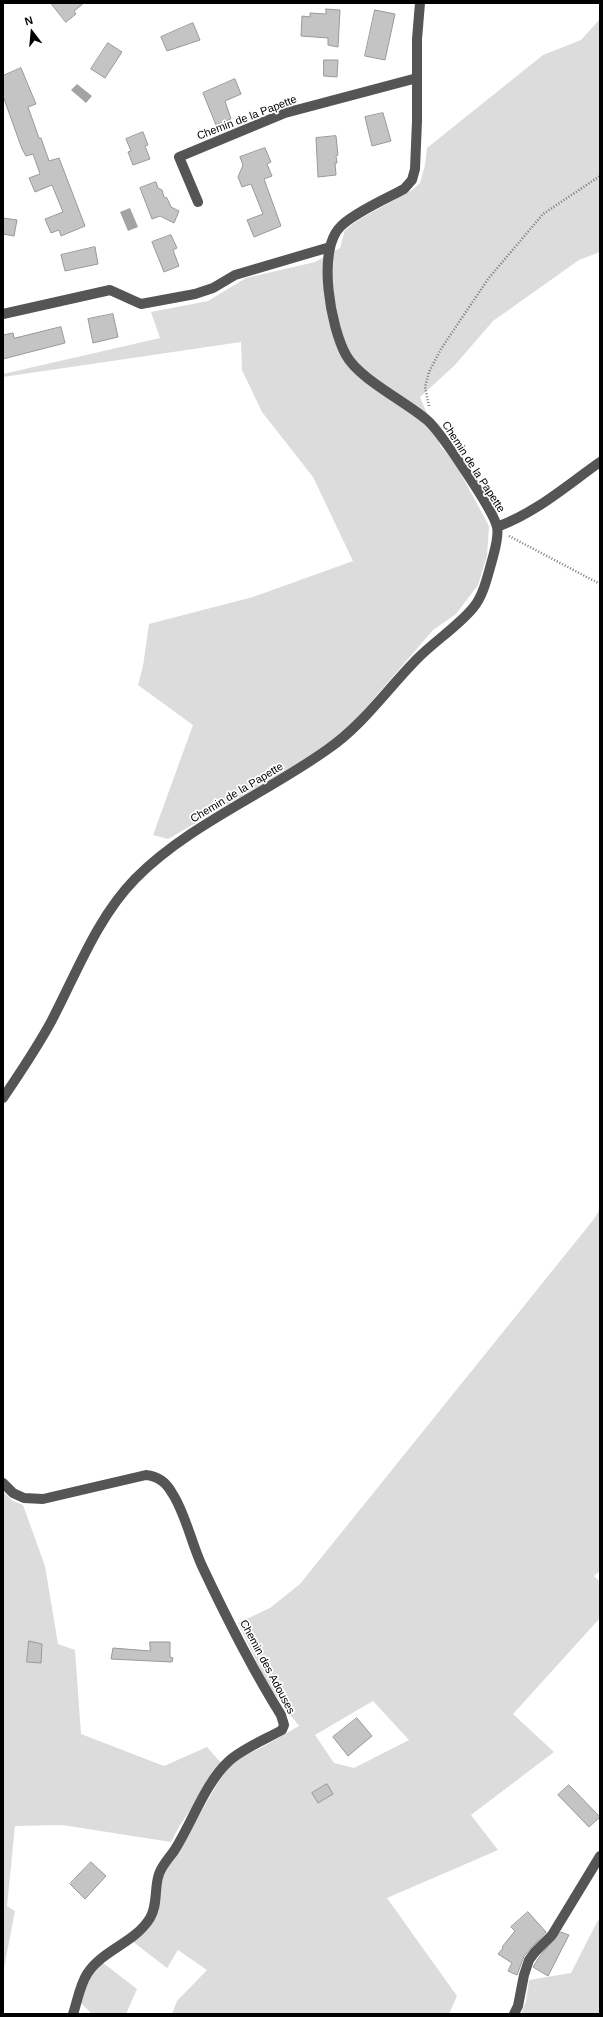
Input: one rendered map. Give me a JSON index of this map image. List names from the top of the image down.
{
  "streets": {
    "street": ["Chemin de la Papette", "Chemin des Adouses"]
  },
  "north": "top"
}
